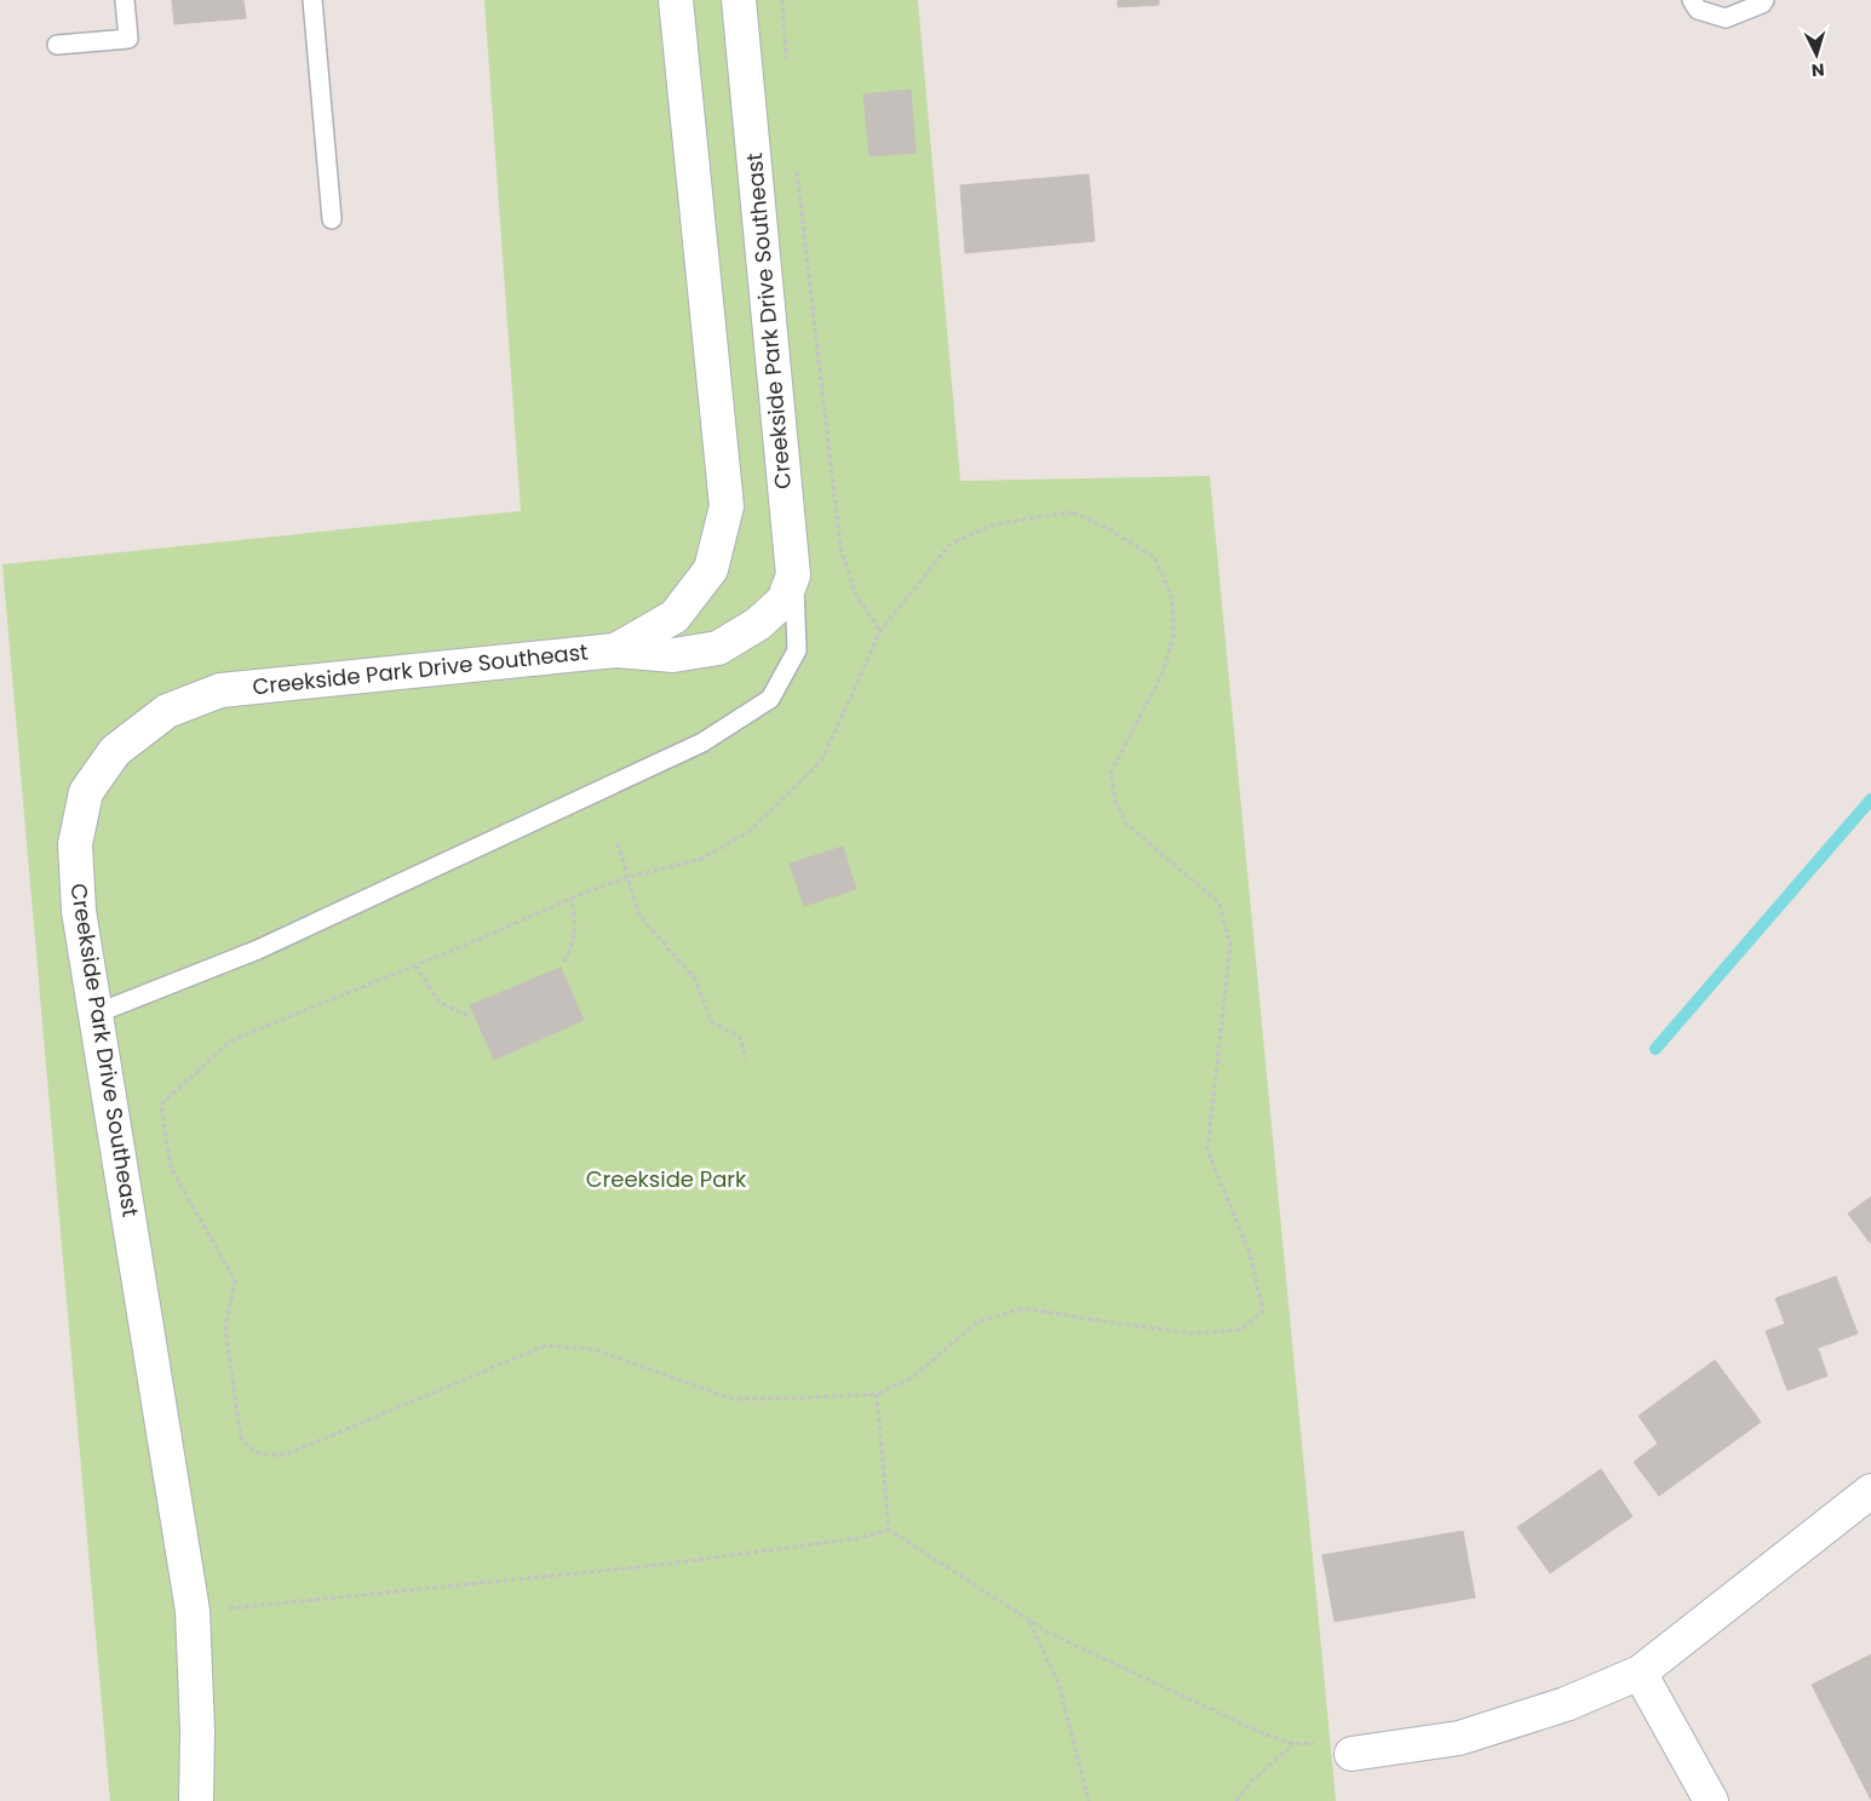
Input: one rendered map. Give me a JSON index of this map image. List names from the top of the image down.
{
  "streets": {
    "street": ["Creekside Park Drive Southeast"]
  },
  "parks": ["Creekside Park"],
  "north": "bottom"
}
